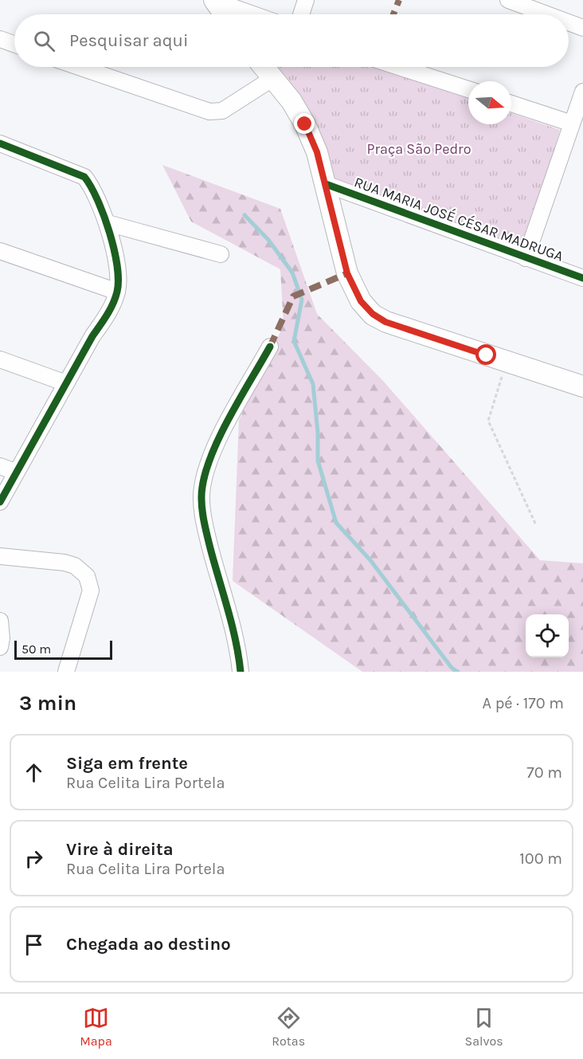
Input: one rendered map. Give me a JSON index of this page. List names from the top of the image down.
{
  "streets": {
    "street": ["RUA MARIA JOSÉ CÉSAR MADRUGA"]
  },
  "parks": ["Praça São Pedro"],
  "scale_bar": "50 m",
  "north": "right",
  "page": {
    "search": "Pesquisar aqui",
    "scale": "50 m",
    "heading": ["3 min", "A pé · 170 m"],
    "list": [
      ["Siga em frente", "Rua Celita Lira Portela", "70 m"],
      ["Vire à direita", "Rua Celita Lira Portela", "100 m"],
      "Chegada ao destino"
    ],
    "nav": ["Mapa", "Rotas", "Salvos"]
  }
}
